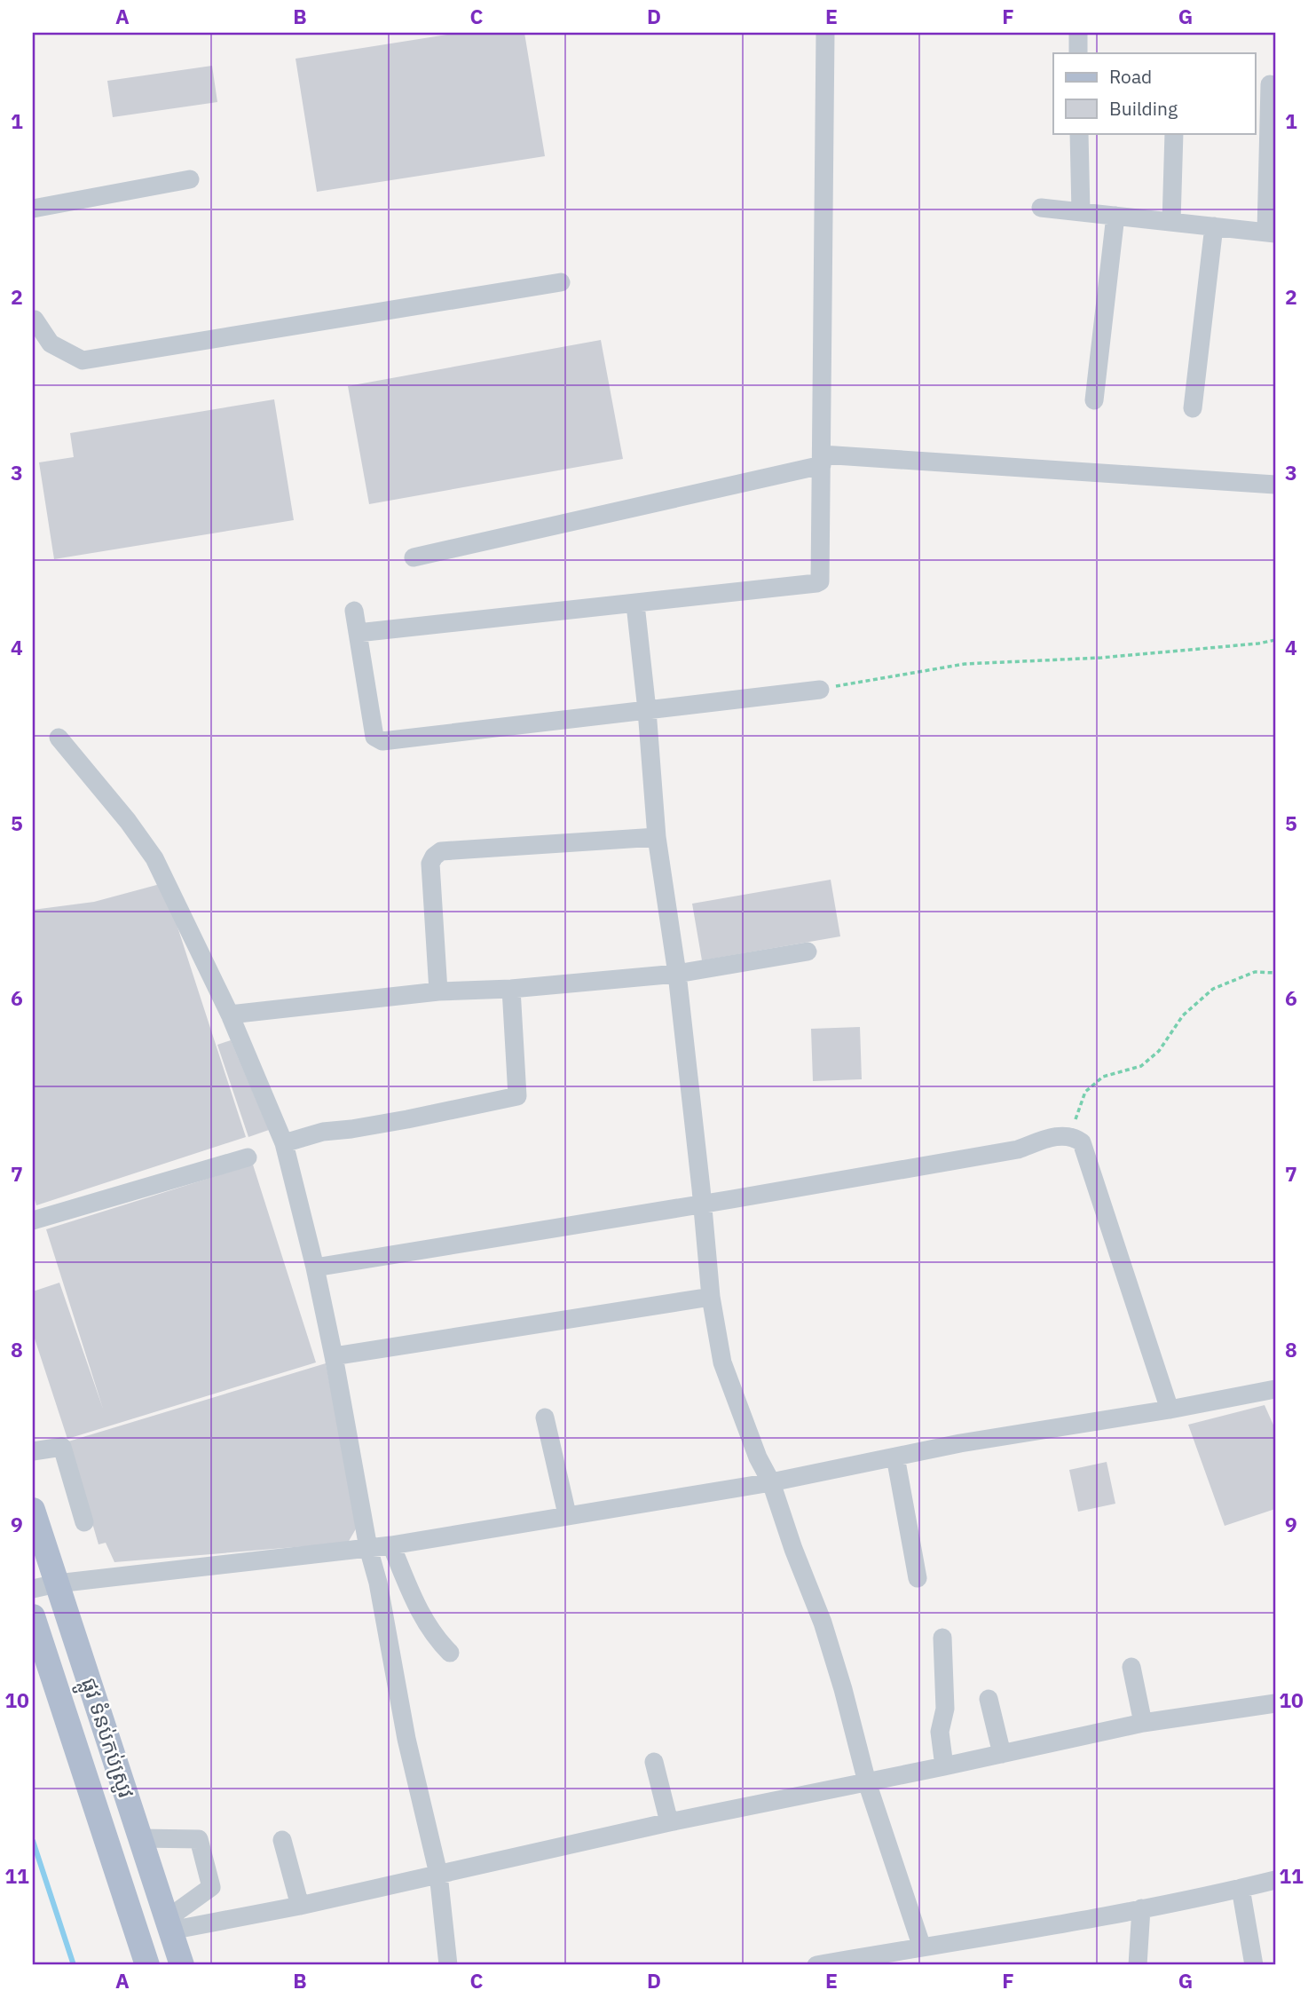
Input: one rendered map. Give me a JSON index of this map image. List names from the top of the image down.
{
  "streets": {
    "main road": ["ផ្លូវ ទំនប់កប់ស្រូវ"]
  },
  "legend": ["Road", "Building"],
  "grid": {
    "columns": [
      "A",
      "B",
      "C",
      "D",
      "E",
      "F",
      "G"
    ],
    "rows": [
      "1",
      "2",
      "3",
      "4",
      "5",
      "6",
      "7",
      "8",
      "9",
      "10",
      "11"
    ]
  }
}
